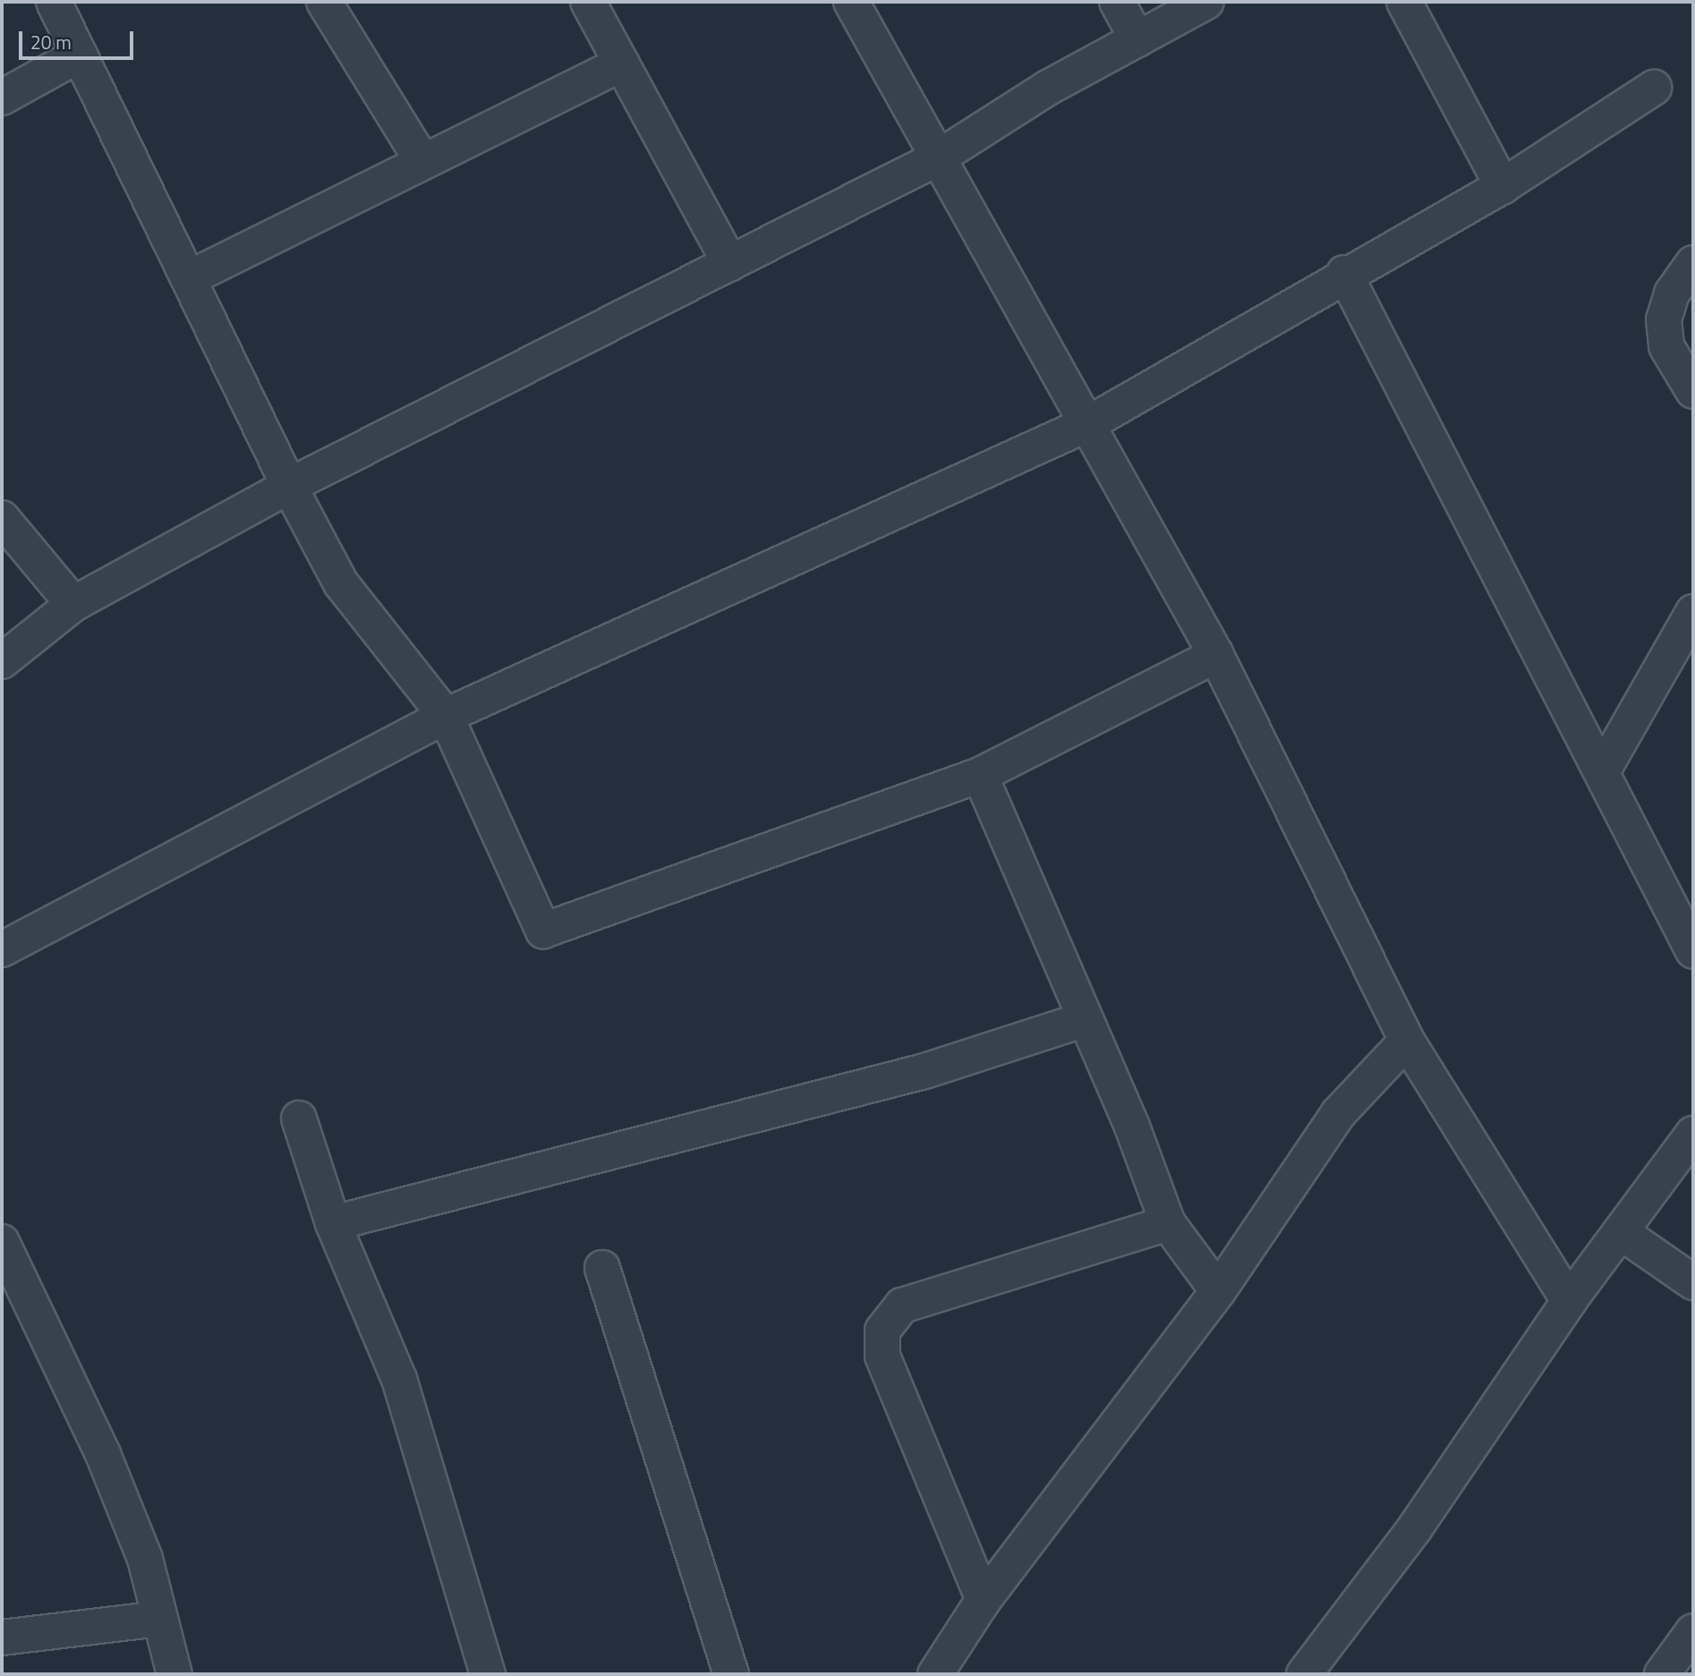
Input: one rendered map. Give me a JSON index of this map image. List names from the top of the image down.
{
  "scale_bar": "20 m"
}
